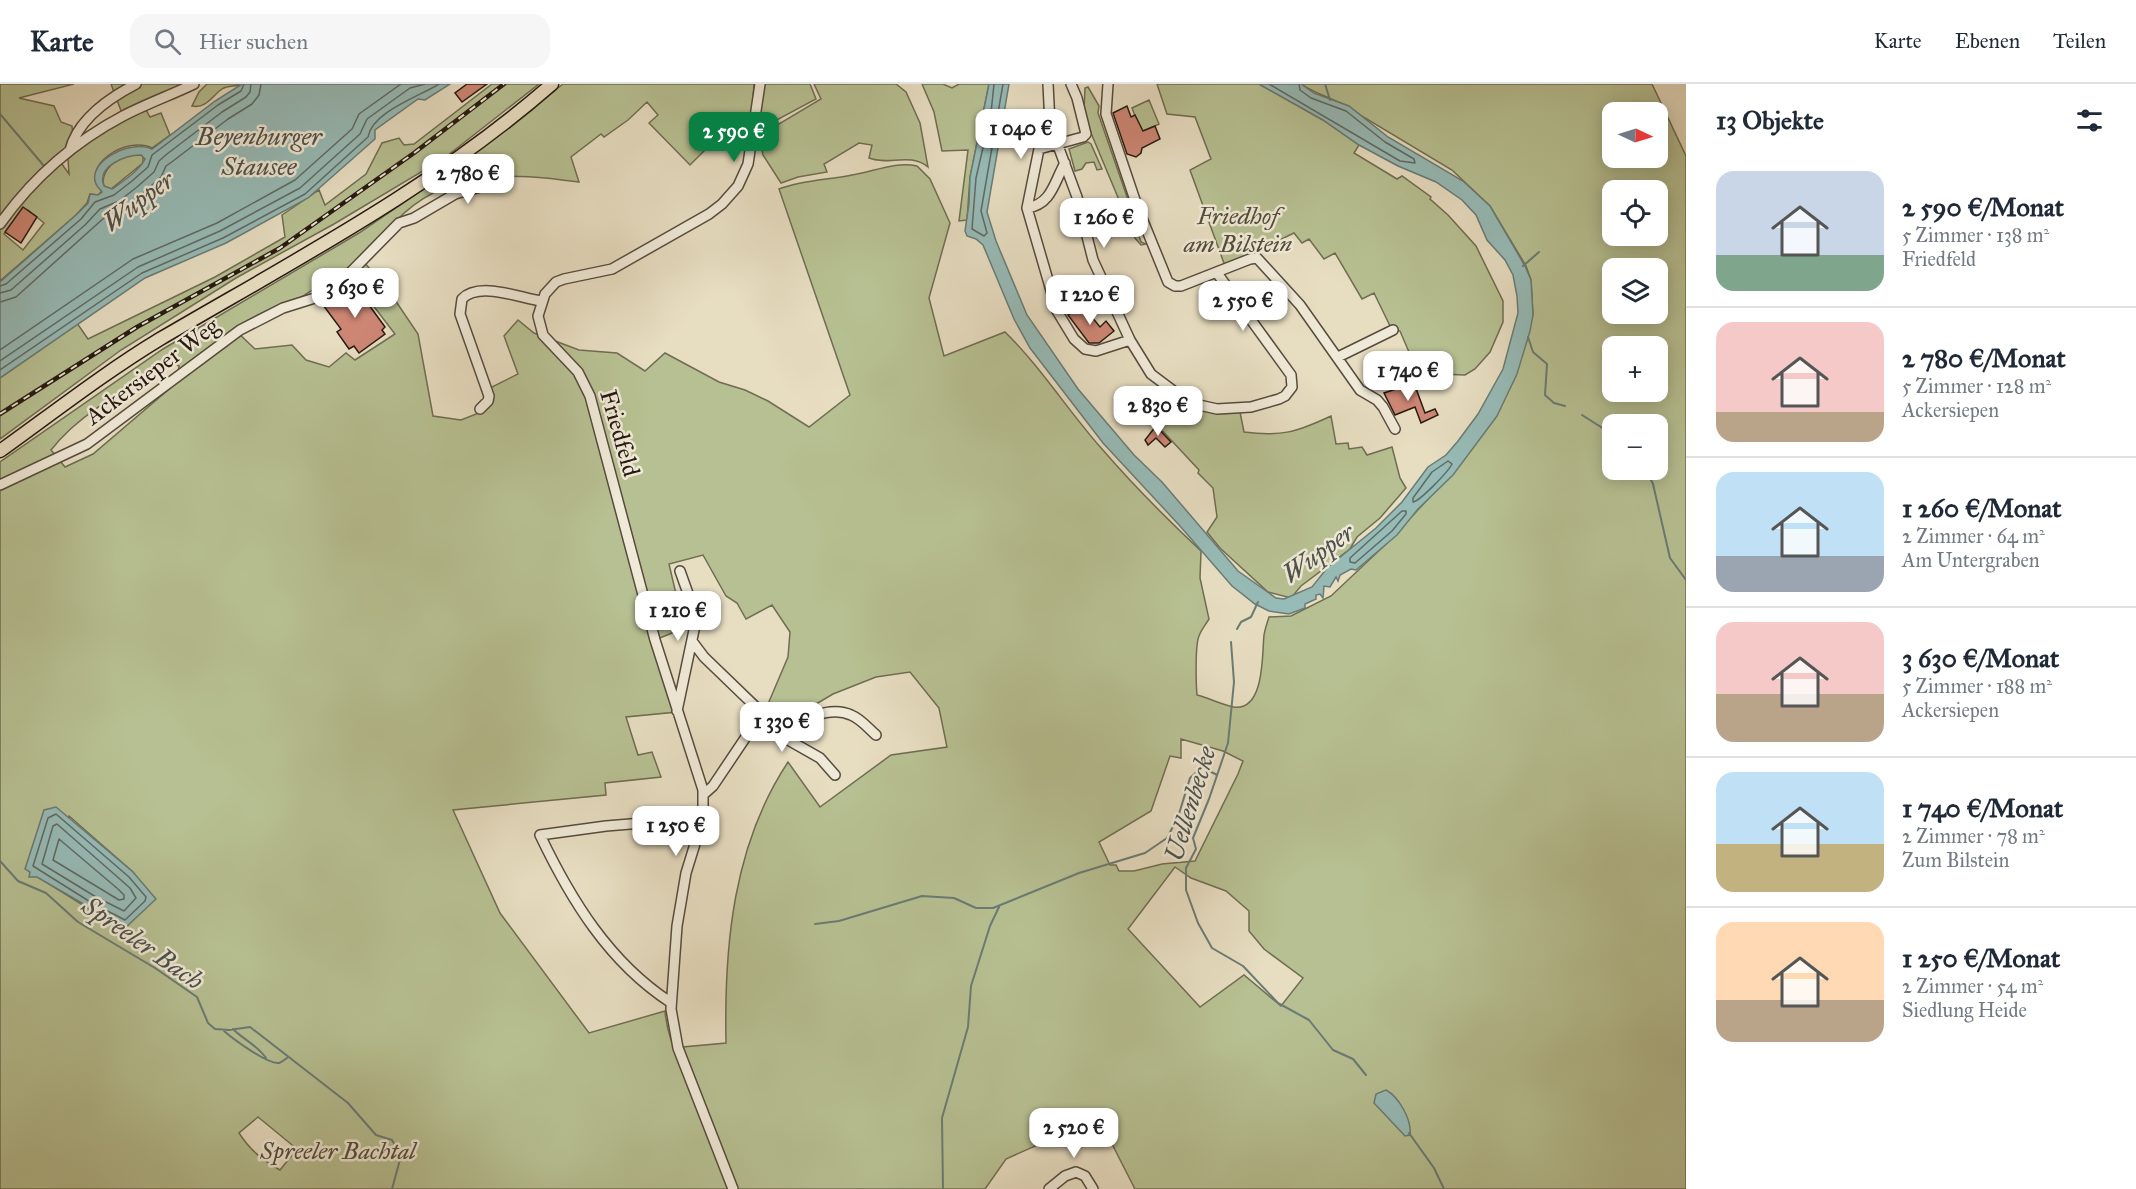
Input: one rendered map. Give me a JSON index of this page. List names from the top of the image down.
{
  "streets": {
    "street": ["Ackersieper Weg", "Friedfeld"]
  },
  "water": [
    "Beyenburger Stausee",
    "Wupper",
    "Uellenbecke",
    "Spreeler Bach"
  ],
  "parks": ["Friedhof am Bilstein", "Spreeler Bachtal"],
  "north": "right",
  "page": {
    "header": "Karte",
    "search": "Hier suchen",
    "nav": ["Karte", "Ebenen", "Teilen"],
    "heading": "13 Objekte",
    "map_buttons": ["+", "−"],
    "price": [
      "1 040 €",
      "2 590 €",
      "2 780 €",
      "1 260 €",
      "3 630 €",
      "1 220 €",
      "2 550 €",
      "1 740 €",
      "2 830 €",
      "1 210 €",
      "1 330 €",
      "1 250 €",
      "2 520 €"
    ],
    "list": [
      {
        "name": "2 590 €/Monat",
        "note": "5 Zimmer · 138 m² · Friedfeld"
      },
      {
        "name": "2 780 €/Monat",
        "note": "5 Zimmer · 128 m² · Ackersiepen"
      },
      {
        "name": "1 260 €/Monat",
        "note": "2 Zimmer · 64 m² · Am Untergraben"
      },
      {
        "name": "3 630 €/Monat",
        "note": "5 Zimmer · 188 m² · Ackersiepen"
      },
      {
        "name": "1 740 €/Monat",
        "note": "2 Zimmer · 78 m² · Zum Bilstein"
      },
      {
        "name": "1 250 €/Monat",
        "note": "2 Zimmer · 54 m² · Siedlung Heide"
      }
    ]
  }
}
